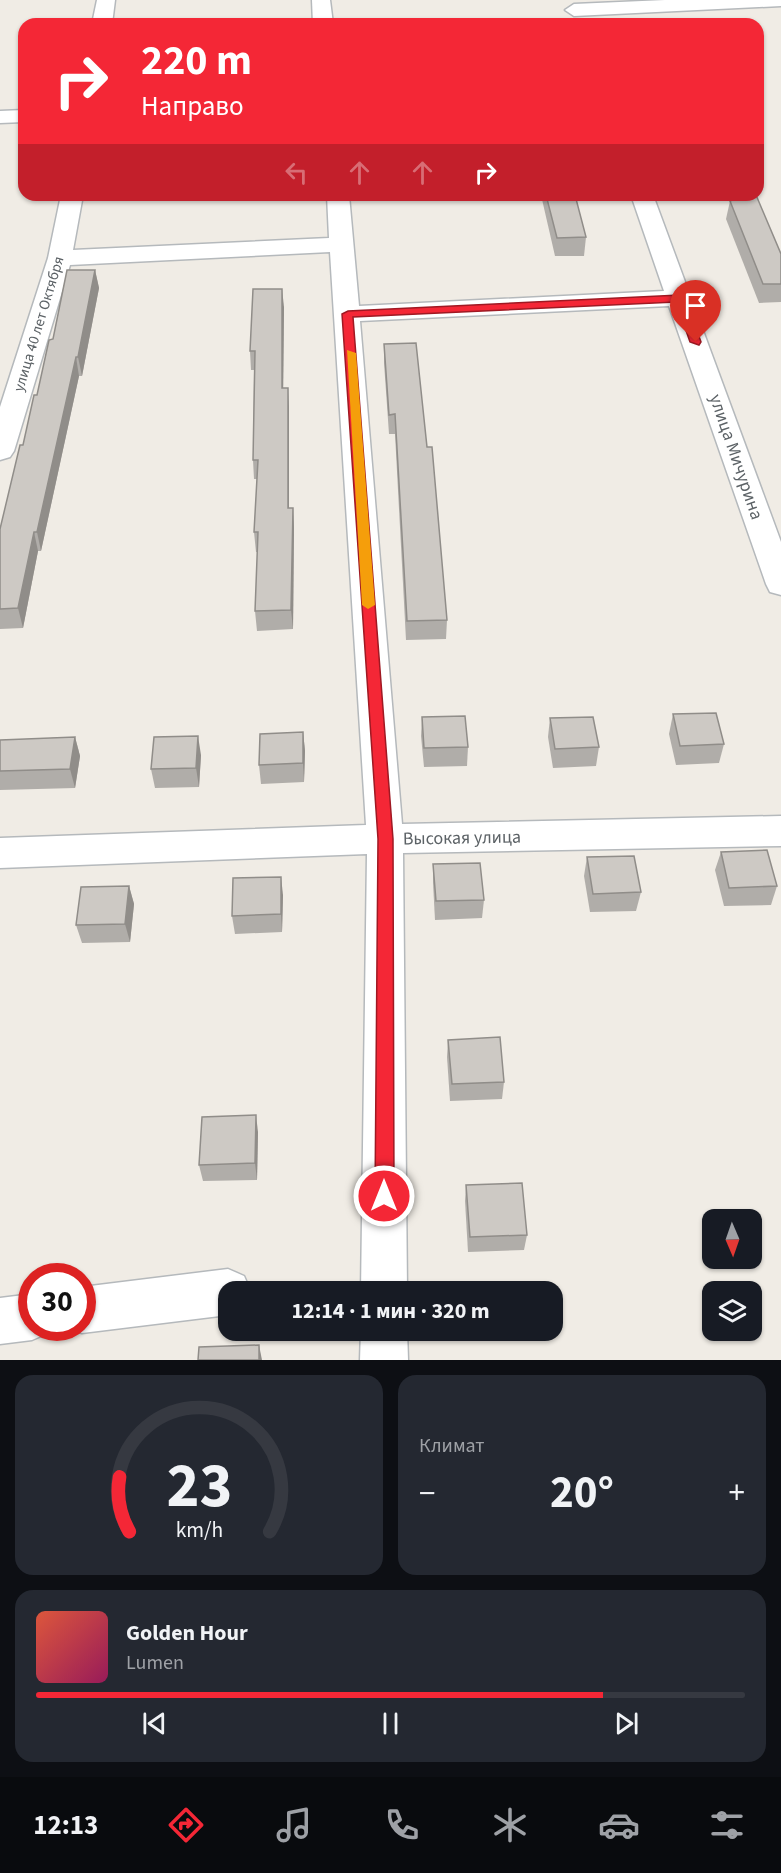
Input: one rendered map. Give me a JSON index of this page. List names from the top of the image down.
{
  "streets": {
    "street": ["улица 40 лет Октября", "улица Мичурина", "Высокая улица"]
  },
  "north": "bottom",
  "page": {
    "turn": ["220 m", "Направо"],
    "limit": "30",
    "trip": "12:14 · 1 мин · 320 m",
    "tile": "Климат",
    "heat": ["−", "20°", "+"],
    "song": ["Golden Hour", "Lumen"],
    "tabs": "12:13",
    "gauge": ["23", "km/h"]
  }
}
